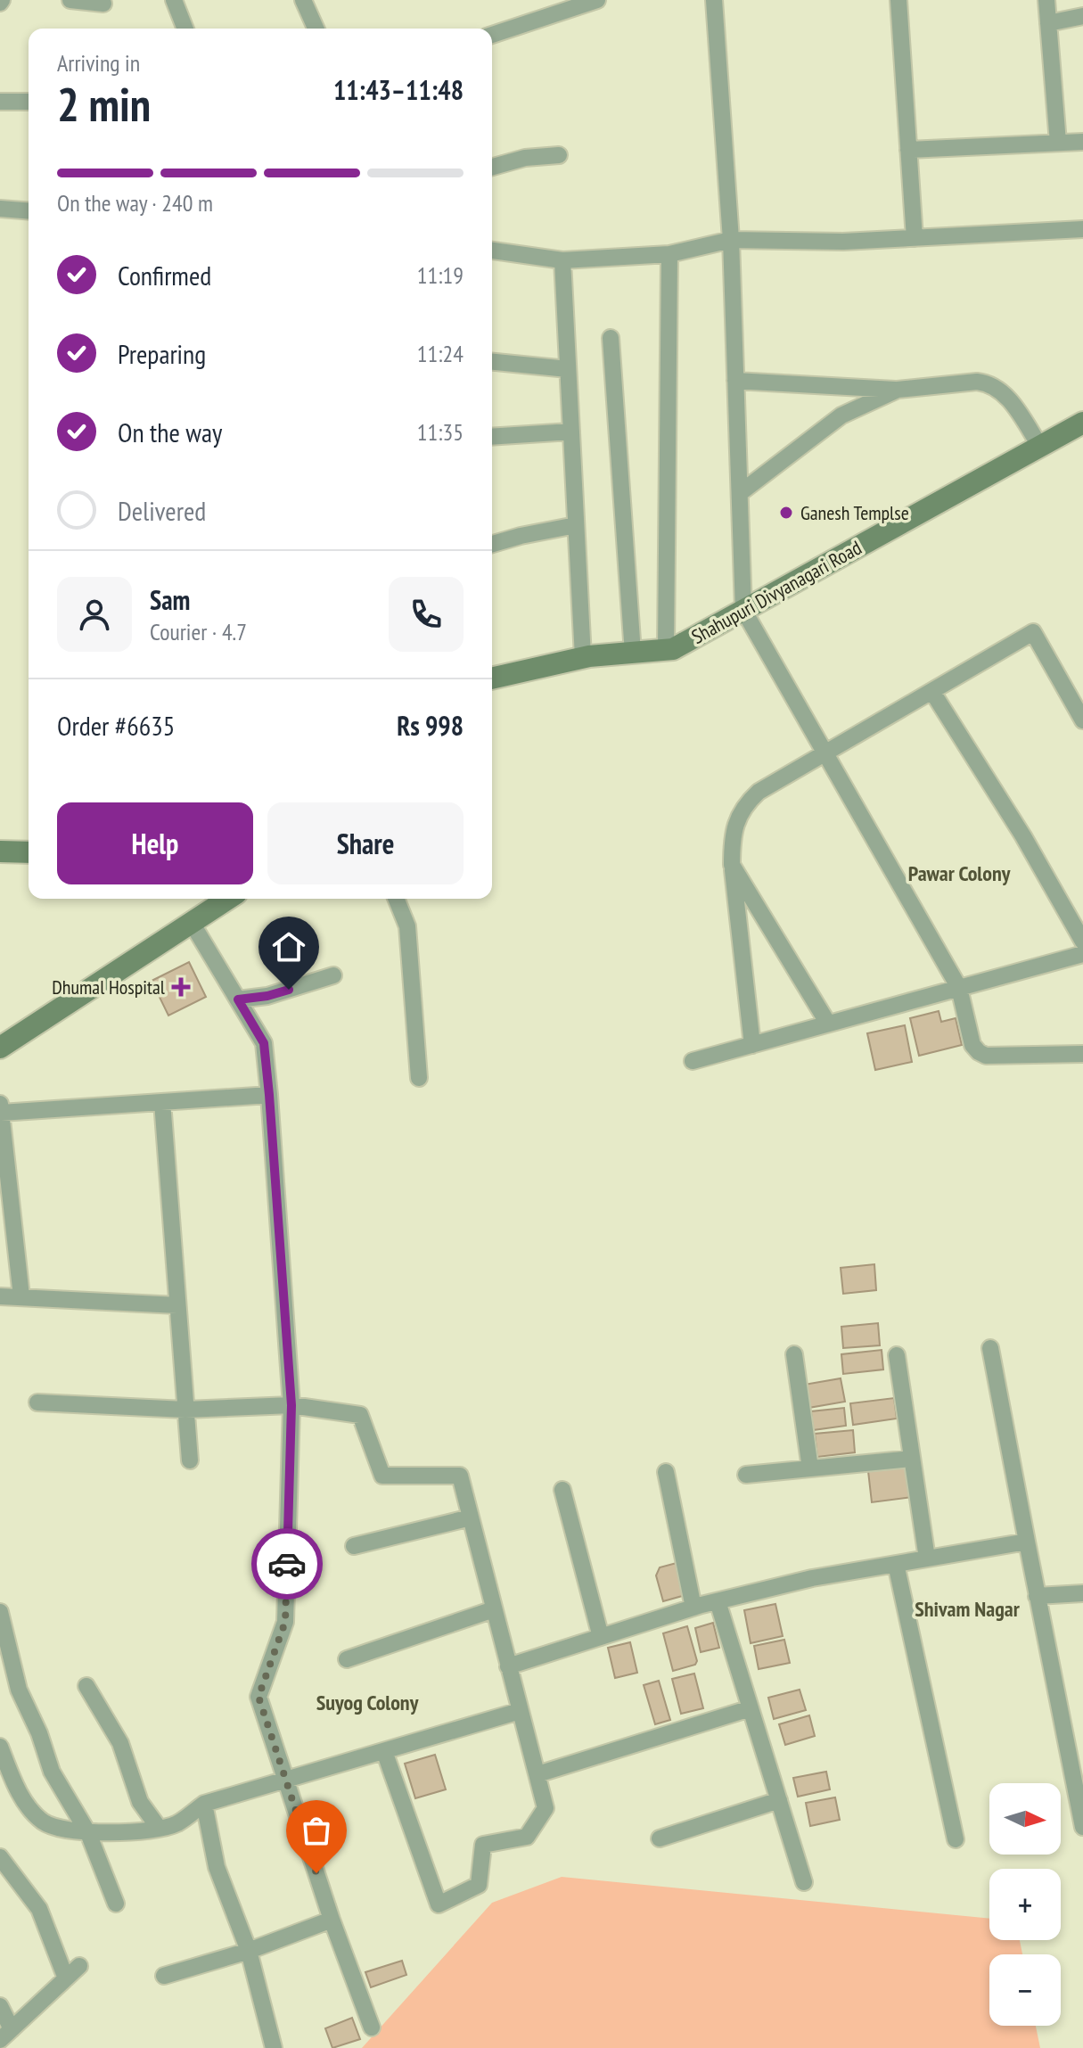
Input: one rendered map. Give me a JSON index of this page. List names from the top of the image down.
{
  "streets": {
    "main road": ["Shahupuri Divyanagari Road"]
  },
  "districts": ["Pawar Colony", "Shivam Nagar", "Suyog Colony"],
  "places": {
    "other": ["Ganesh Templse"],
    "health": ["Dhumal Hospital"]
  },
  "north": "right",
  "page": {
    "heading": ["2 min", "Arriving in", "11:43–11:48"],
    "panel": [
      "Sam",
      "Courier · 4.7",
      "Order #6635",
      "Rs 998"
    ],
    "bar": "On the way · 240 m",
    "list": [
      ["Confirmed", "11:19"],
      ["Preparing", "11:24"],
      ["On the way", "11:35"],
      "Delivered"
    ],
    "buttons": ["Help", "Share"],
    "map_buttons": ["+", "−"]
  }
}
